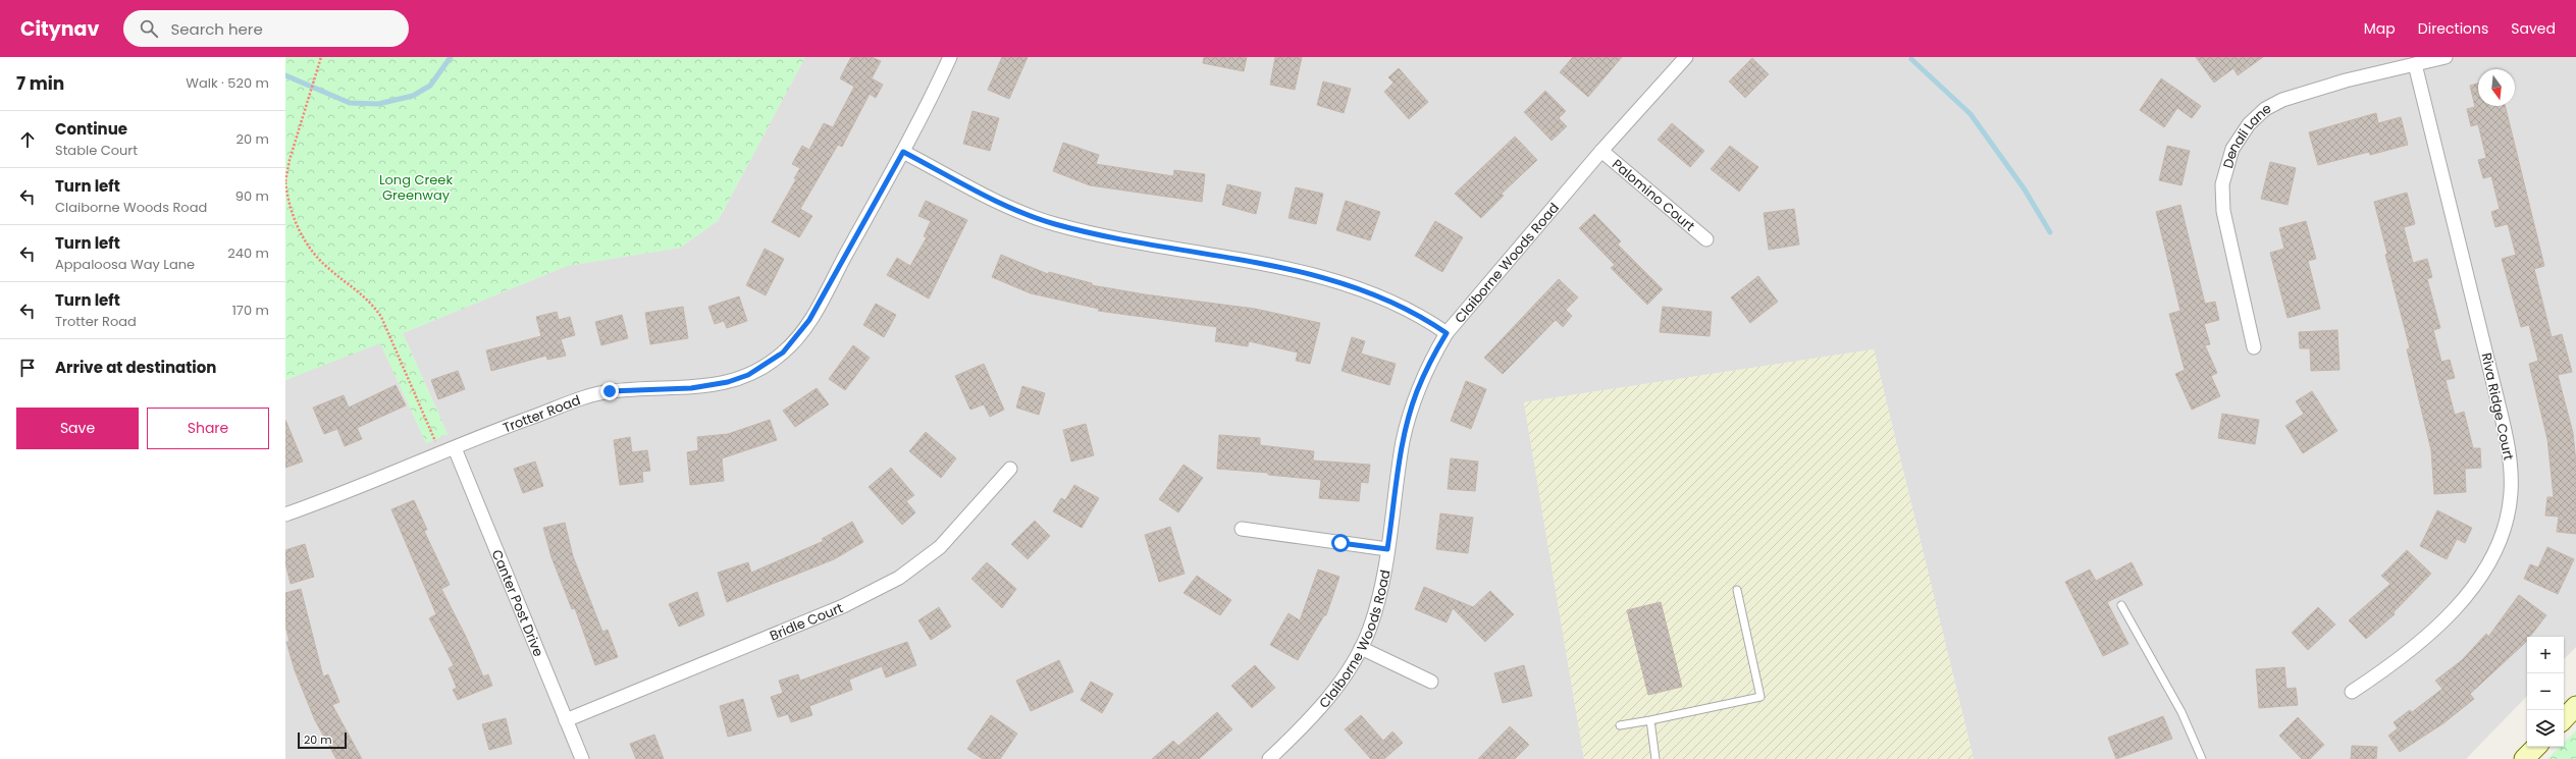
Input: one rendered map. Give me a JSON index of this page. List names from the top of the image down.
{
  "streets": {
    "street": [
      "Denali Lane",
      "Palomino Court",
      "Claiborne Woods Road",
      "Riva Ridge Court",
      "Trotter Road",
      "Canter Post Drive",
      "Bridle Court"
    ]
  },
  "crossings": [
    ["Denali Lane", "Riva Ridge Court"],
    ["Palomino Court", "Claiborne Woods Road"],
    ["Trotter Road", "Canter Post Drive"],
    ["Canter Post Drive", "Bridle Court"]
  ],
  "parks": ["Long Creek Greenway"],
  "scale_bar": "20 m",
  "north": "bottom",
  "page": {
    "header": "Citynav",
    "search": "Search here",
    "nav": ["Map", "Directions", "Saved"],
    "heading": ["7 min", "Walk · 520 m"],
    "list": [
      ["Continue", "Stable Court", "20 m"],
      ["Turn left", "Claiborne Woods Road", "90 m"],
      ["Turn left", "Appaloosa Way Lane", "240 m"],
      ["Turn left", "Trotter Road", "170 m"],
      "Arrive at destination"
    ],
    "buttons": ["Save", "Share"],
    "map_buttons": ["+", "−"],
    "scale": "20 m"
  }
}
